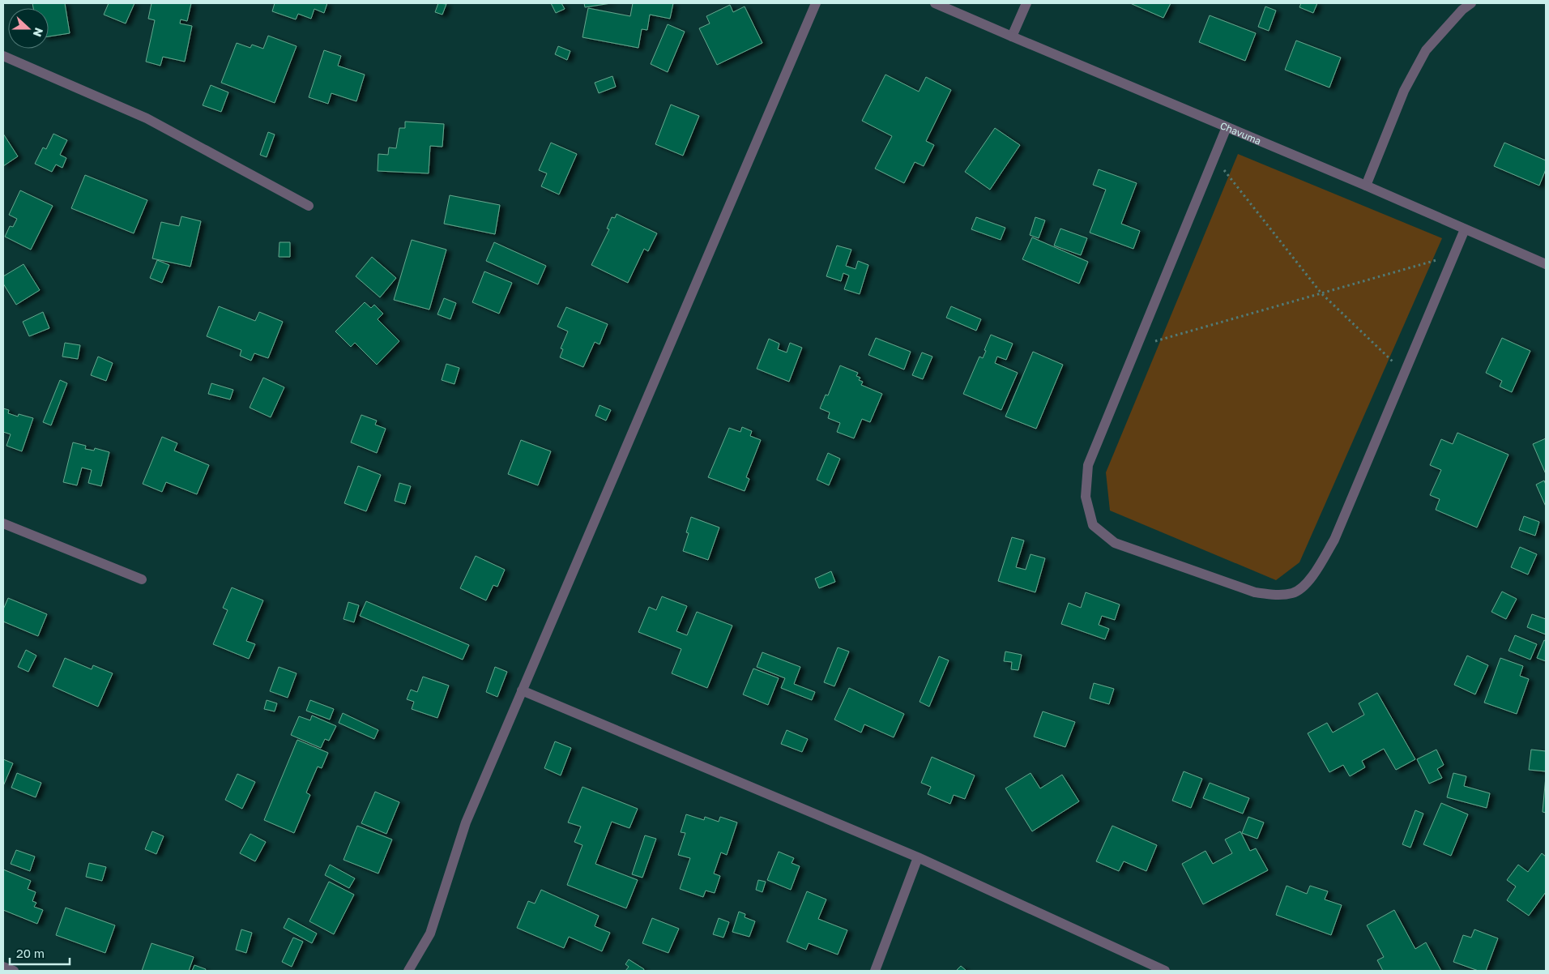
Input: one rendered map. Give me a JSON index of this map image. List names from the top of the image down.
{
  "streets": {
    "street": ["Chavuma"]
  },
  "scale_bar": "20 m",
  "north": "right"
}
